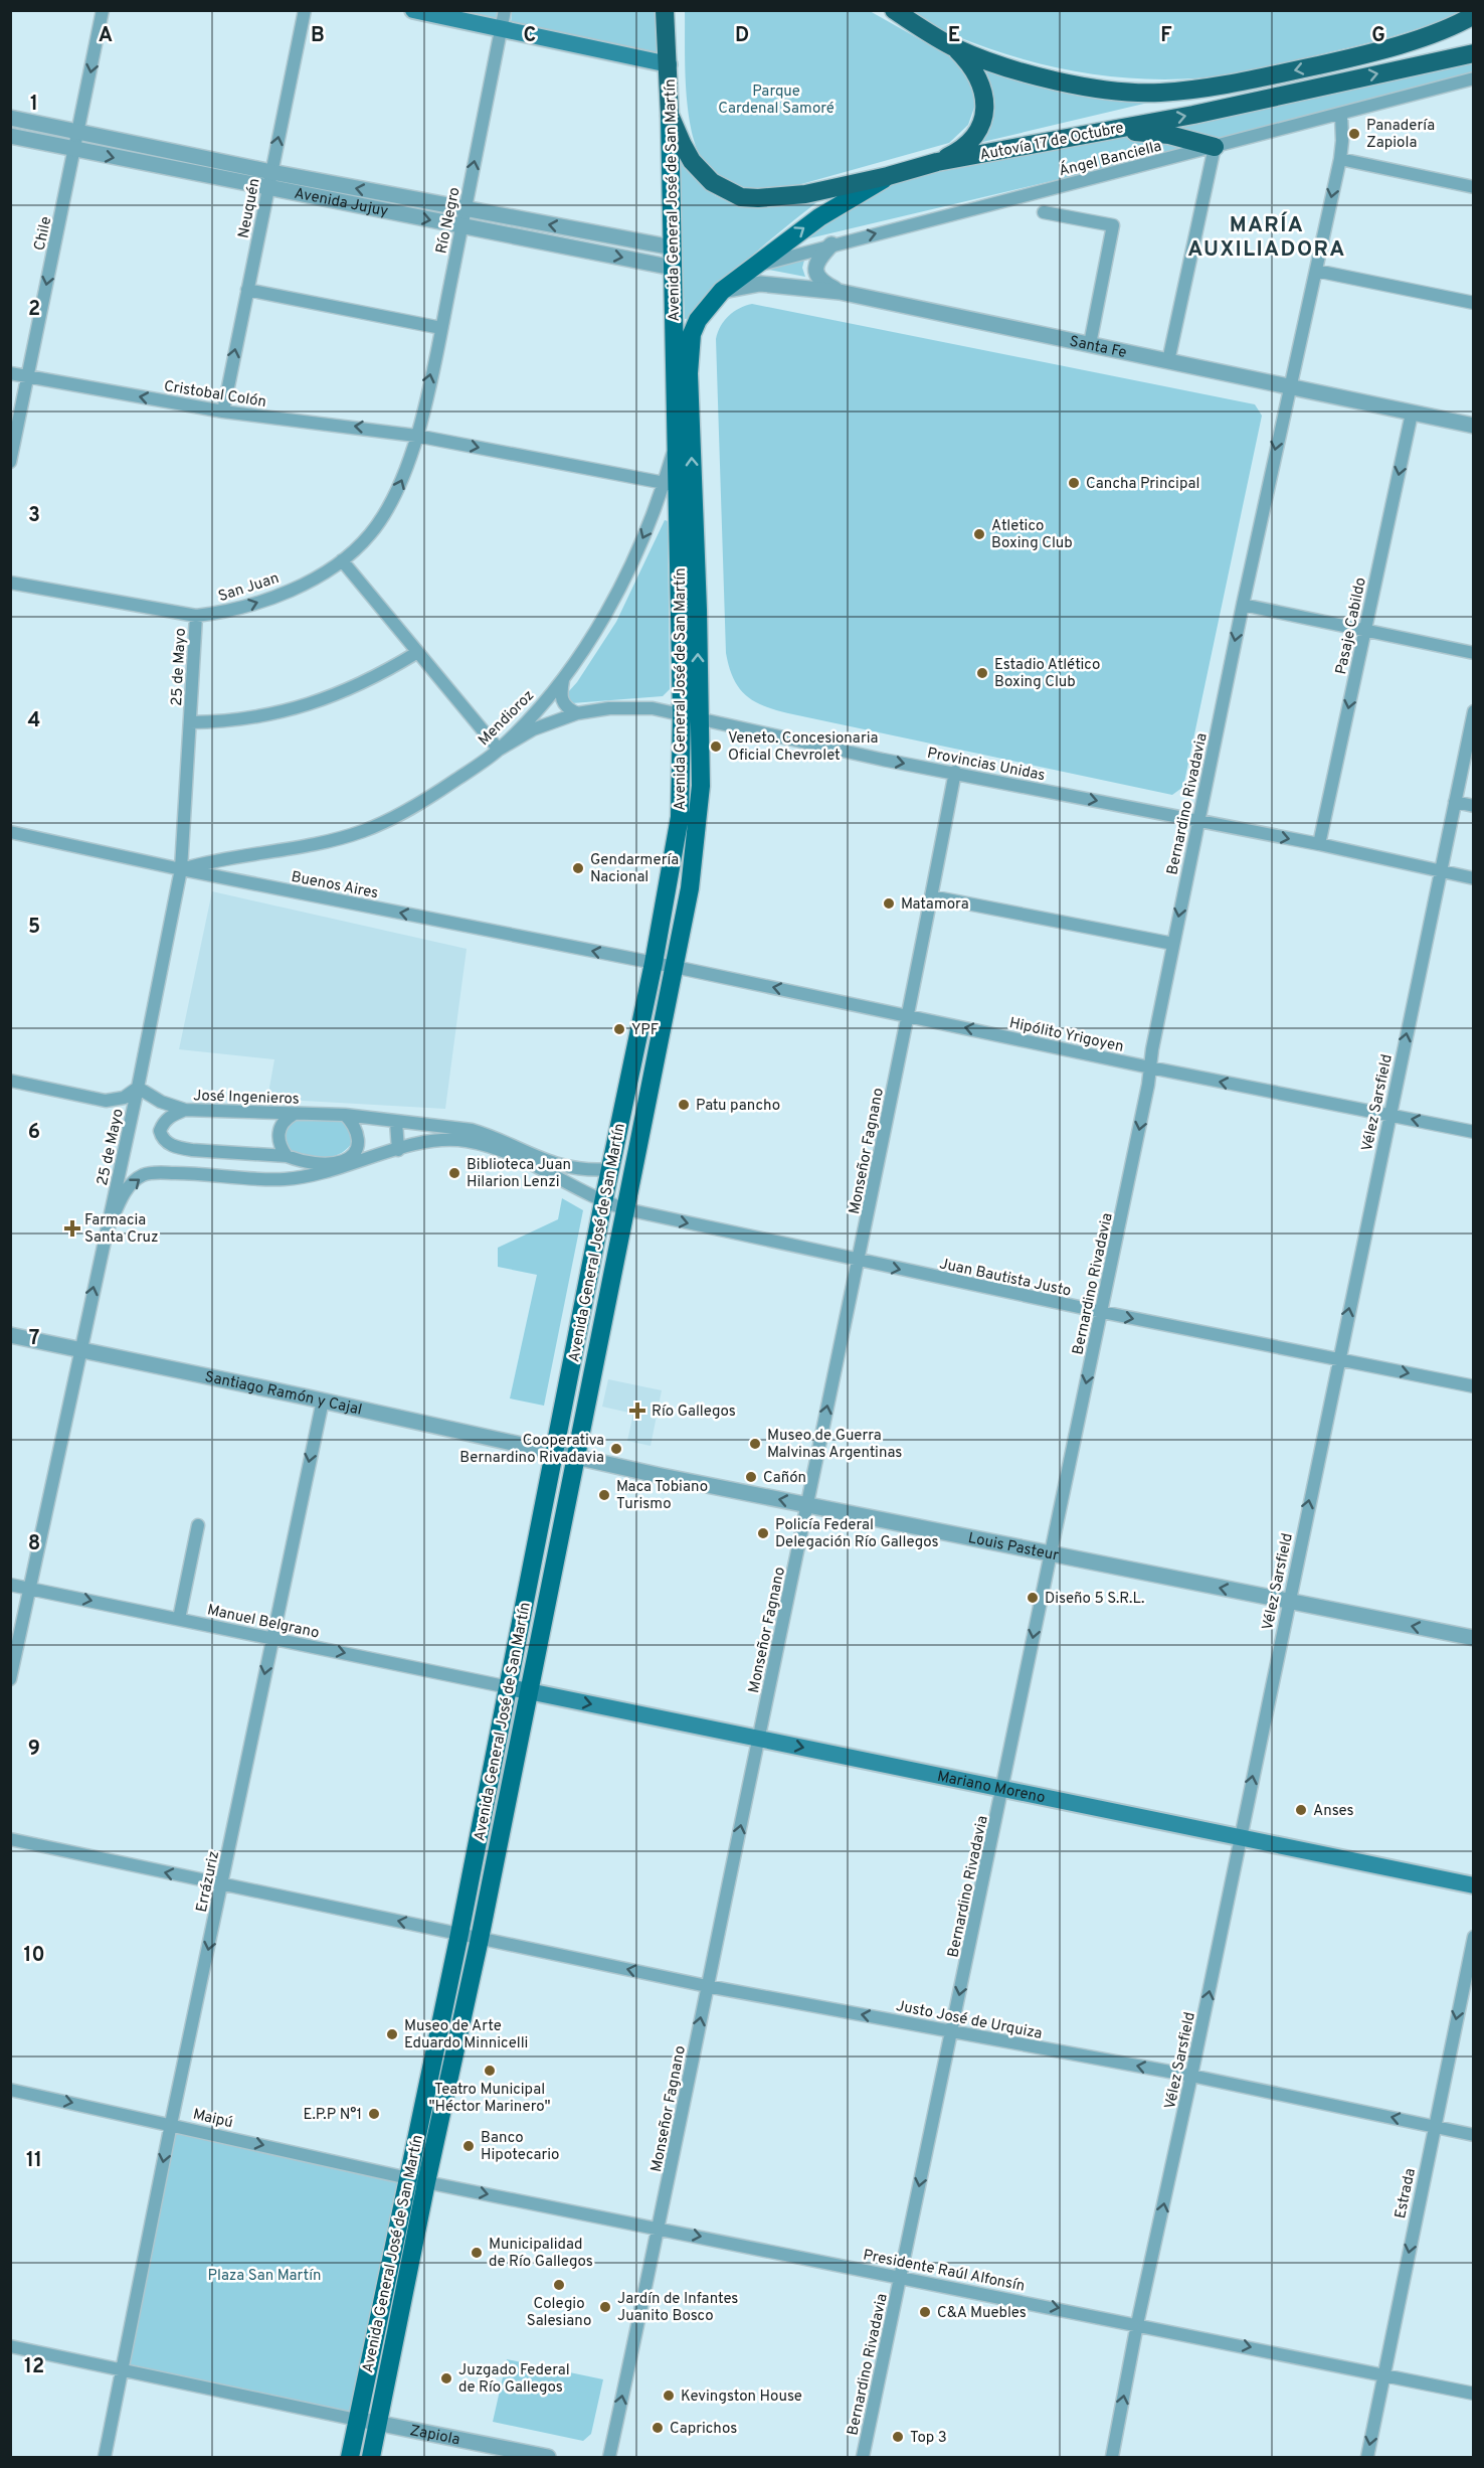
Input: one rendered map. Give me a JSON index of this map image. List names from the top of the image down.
{
  "streets": {
    "highway": ["Autovía 17 de Octubre", "Avenida General José de San Martín"],
    "main road": ["Mariano Moreno"],
    "street": [
      "Ángel Banciella",
      "Avenida Jujuy",
      "Neuquén",
      "Río Negro",
      "Chile",
      "Santa Fe",
      "Cristobal Colón",
      "San Juan",
      "Pasaje Cabildo",
      "25 de Mayo",
      "Mendioroz",
      "Provincias Unidas",
      "Bernardino Rivadavia",
      "Buenos Aires",
      "Hipólito Yrigoyen",
      "José Ingenieros",
      "Vélez Sarsfield",
      "Monseñor Fagnano",
      "Juan Bautista Justo",
      "Santiago Ramón y Cajal",
      "Louis Pasteur",
      "Manuel Belgrano",
      "Errázuriz",
      "Justo José de Urquiza",
      "Maipú",
      "Estrada",
      "Presidente Raúl Alfonsín",
      "Zapiola"
    ]
  },
  "crossings": [
    ["Autovía 17 de Octubre", "Avenida General José de San Martín"],
    ["Ángel Banciella", "Avenida General José de San Martín"],
    ["Ángel Banciella", "Bernardino Rivadavia"],
    ["Avenida General José de San Martín", "Avenida Jujuy"],
    ["Avenida General José de San Martín", "Santa Fe"],
    ["Avenida General José de San Martín", "Cristobal Colón"],
    ["Avenida General José de San Martín", "Mendioroz"],
    ["Avenida General José de San Martín", "Provincias Unidas"],
    ["Avenida General José de San Martín", "Buenos Aires"],
    ["Avenida General José de San Martín", "Hipólito Yrigoyen"],
    ["Avenida General José de San Martín", "José Ingenieros"],
    ["Avenida General José de San Martín", "Juan Bautista Justo"],
    ["Avenida General José de San Martín", "Santiago Ramón y Cajal"],
    ["Avenida General José de San Martín", "Louis Pasteur"],
    ["Avenida General José de San Martín", "Manuel Belgrano"],
    ["Avenida General José de San Martín", "Mariano Moreno"],
    ["Avenida General José de San Martín", "Justo José de Urquiza"],
    ["Avenida General José de San Martín", "Maipú"],
    ["Avenida General José de San Martín", "Presidente Raúl Alfonsín"],
    ["Avenida General José de San Martín", "Zapiola"],
    ["Avenida Jujuy", "Neuquén"],
    ["Avenida Jujuy", "Río Negro"],
    ["Avenida Jujuy", "Chile"],
    ["Neuquén", "Cristobal Colón"],
    ["Río Negro", "Cristobal Colón"],
    ["Río Negro", "San Juan"],
    ["Chile", "Cristobal Colón"],
    ["Santa Fe", "Pasaje Cabildo"],
    ["Santa Fe", "Bernardino Rivadavia"],
    ["Cristobal Colón", "San Juan"],
    ["Cristobal Colón", "Mendioroz"],
    ["San Juan", "25 de Mayo"],
    ["Pasaje Cabildo", "Provincias Unidas"],
    ["25 de Mayo", "Mendioroz"],
    ["25 de Mayo", "Buenos Aires"],
    ["25 de Mayo", "José Ingenieros"],
    ["25 de Mayo", "Santiago Ramón y Cajal"],
    ["25 de Mayo", "Manuel Belgrano"],
    ["Mendioroz", "Provincias Unidas"],
    ["Mendioroz", "Buenos Aires"],
    ["Provincias Unidas", "Bernardino Rivadavia"],
    ["Provincias Unidas", "Vélez Sarsfield"],
    ["Provincias Unidas", "Monseñor Fagnano"],
    ["Bernardino Rivadavia", "Hipólito Yrigoyen"],
    ["Bernardino Rivadavia", "Juan Bautista Justo"],
    ["Bernardino Rivadavia", "Louis Pasteur"],
    ["Bernardino Rivadavia", "Mariano Moreno"],
    ["Bernardino Rivadavia", "Justo José de Urquiza"],
    ["Bernardino Rivadavia", "Presidente Raúl Alfonsín"],
    ["Buenos Aires", "Hipólito Yrigoyen"],
    ["Hipólito Yrigoyen", "Vélez Sarsfield"],
    ["Hipólito Yrigoyen", "Monseñor Fagnano"],
    ["José Ingenieros", "Juan Bautista Justo"],
    ["Vélez Sarsfield", "Juan Bautista Justo"],
    ["Vélez Sarsfield", "Louis Pasteur"],
    ["Vélez Sarsfield", "Mariano Moreno"],
    ["Vélez Sarsfield", "Justo José de Urquiza"],
    ["Vélez Sarsfield", "Presidente Raúl Alfonsín"],
    ["Monseñor Fagnano", "Juan Bautista Justo"],
    ["Monseñor Fagnano", "Louis Pasteur"],
    ["Monseñor Fagnano", "Mariano Moreno"],
    ["Monseñor Fagnano", "Justo José de Urquiza"],
    ["Monseñor Fagnano", "Presidente Raúl Alfonsín"],
    ["Santiago Ramón y Cajal", "Louis Pasteur"],
    ["Santiago Ramón y Cajal", "Errázuriz"],
    ["Manuel Belgrano", "Mariano Moreno"],
    ["Manuel Belgrano", "Errázuriz"],
    ["Errázuriz", "Justo José de Urquiza"],
    ["Errázuriz", "Maipú"],
    ["Justo José de Urquiza", "Estrada"],
    ["Maipú", "Presidente Raúl Alfonsín"],
    ["Estrada", "Presidente Raúl Alfonsín"]
  ],
  "one_way": [
    "Ángel Banciella",
    "Neuquén",
    "Río Negro",
    "Chile",
    "San Juan",
    "Pasaje Cabildo",
    "Provincias Unidas",
    "Bernardino Rivadavia",
    "Buenos Aires",
    "Hipólito Yrigoyen",
    "Vélez Sarsfield",
    "Monseñor Fagnano",
    "Juan Bautista Justo",
    "Louis Pasteur",
    "Manuel Belgrano",
    "Mariano Moreno",
    "Errázuriz",
    "Justo José de Urquiza",
    "Maipú",
    "Estrada",
    "Presidente Raúl Alfonsín"
  ],
  "districts": ["MARÍA AUXILIADORA"],
  "parks": ["Parque Cardenal Samoré", "Plaza San Martín"],
  "places": {
    "other": [
      "Panadería Zapiola",
      "Cancha Principal",
      "Atletico Boxing Club",
      "Estadio Atlético Boxing Club",
      "Veneto. Concesionaria Oficial Chevrolet",
      "Gendarmería Nacional",
      "Matamora",
      "YPF",
      "Patu pancho",
      "Biblioteca Juan Hilarion Lenzi",
      "Museo de Guerra Malvinas Argentinas",
      "Cooperativa Bernardino Rivadavia",
      "Cañón",
      "Maca Tobiano Turismo",
      "Policía Federal Delegación Río Gallegos",
      "Diseño 5 S.R.L.",
      "Anses",
      "Museo de Arte Eduardo Minnicelli",
      "Teatro Municipal \"Héctor Marinero\"",
      "E.P.P N°1",
      "Banco Hipotecario",
      "Municipalidad de Río Gallegos",
      "Colegio Salesiano",
      "Jardín de Infantes Juanito Bosco",
      "C&A Muebles",
      "Juzgado Federal de Río Gallegos",
      "Kevingston House",
      "Caprichos",
      "Top 3"
    ],
    "health": ["Farmacia Santa Cruz", "Río Gallegos"]
  },
  "grid": {
    "columns": [
      "A",
      "B",
      "C",
      "D",
      "E",
      "F",
      "G"
    ],
    "rows": [
      "1",
      "2",
      "3",
      "4",
      "5",
      "6",
      "7",
      "8",
      "9",
      "10",
      "11",
      "12"
    ]
  }
}
